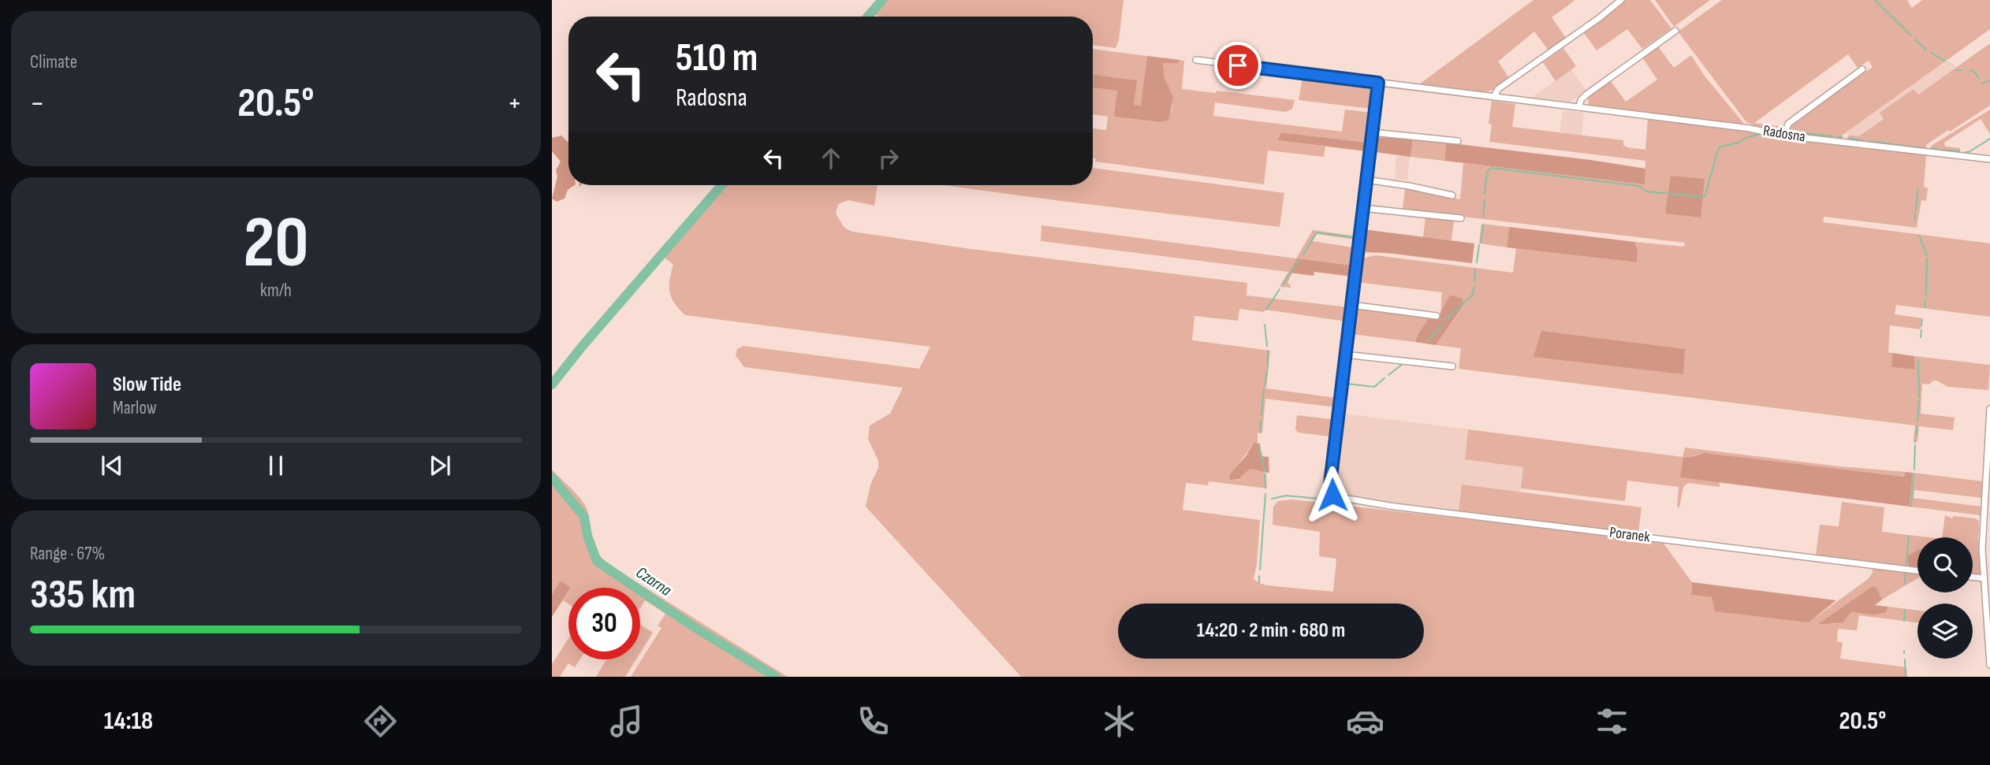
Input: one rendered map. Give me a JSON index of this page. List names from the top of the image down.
{
  "streets": {
    "street": ["Radosna", "Poranek"]
  },
  "water": ["Czarna"],
  "page": {
    "tile": [
      "Climate",
      ["20", "km/h"],
      ["Range · 67%", "335 km"]
    ],
    "turn": ["510 m", "Radosna"],
    "heat": ["−", "20.5°", "+"],
    "song": ["Slow Tide", "Marlow"],
    "limit": "30",
    "trip": "14:20 · 2 min · 680 m",
    "tabs": ["14:18", "20.5°"]
  }
}
